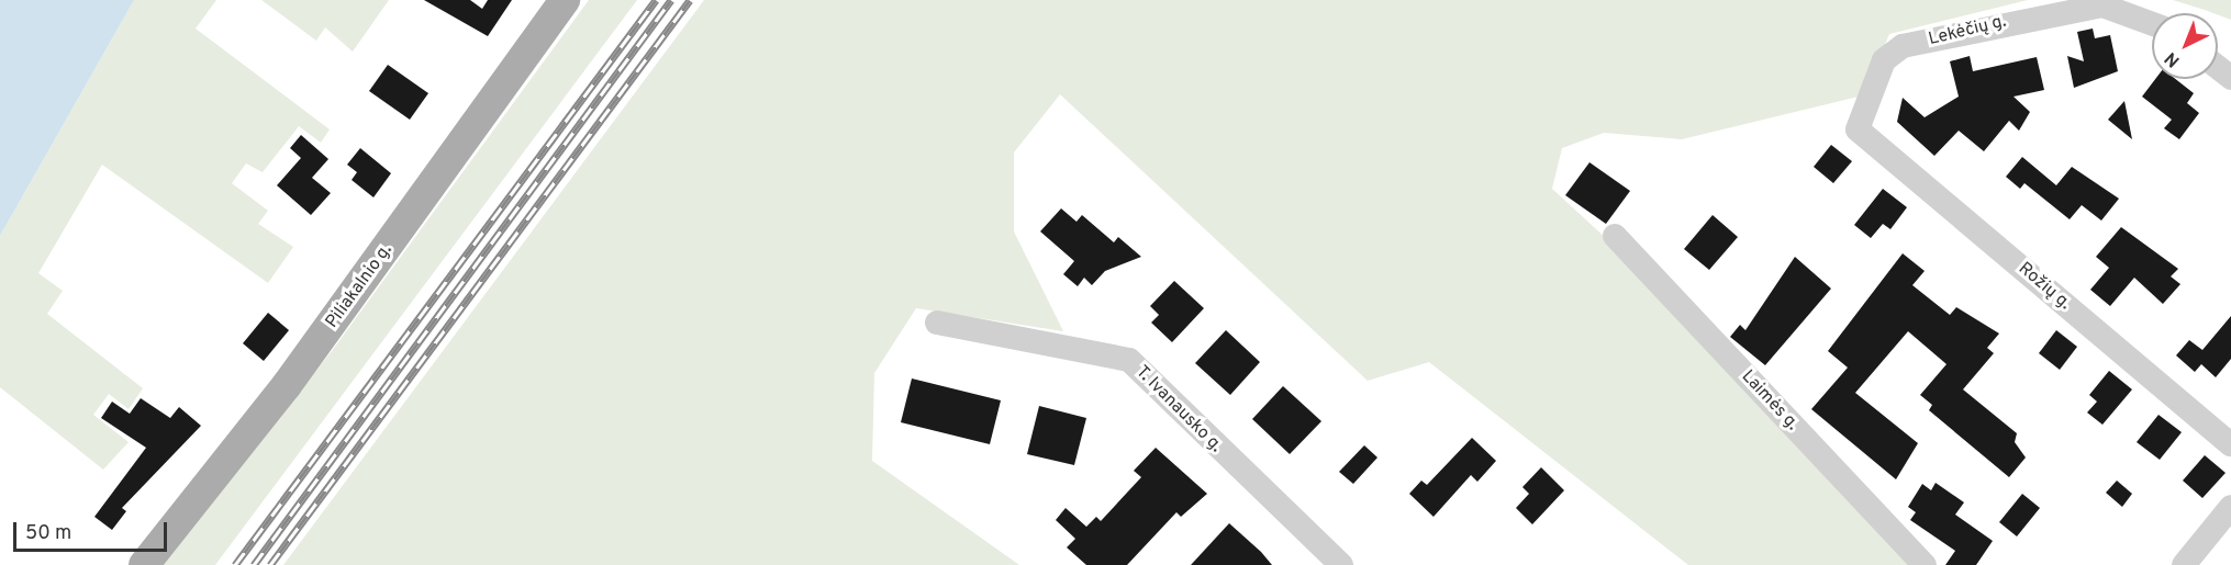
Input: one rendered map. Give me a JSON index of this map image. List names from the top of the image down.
{
  "streets": {
    "main road": ["Piliakalnio g."],
    "street": [
      "Lekėčių g.",
      "Rožių g.",
      "Laimės g.",
      "T. Ivanausko g."
    ]
  },
  "crossings": [
    ["Lekėčių g.", "Rožių g."]
  ],
  "scale_bar": "50 m",
  "north": "bottom left"
}
